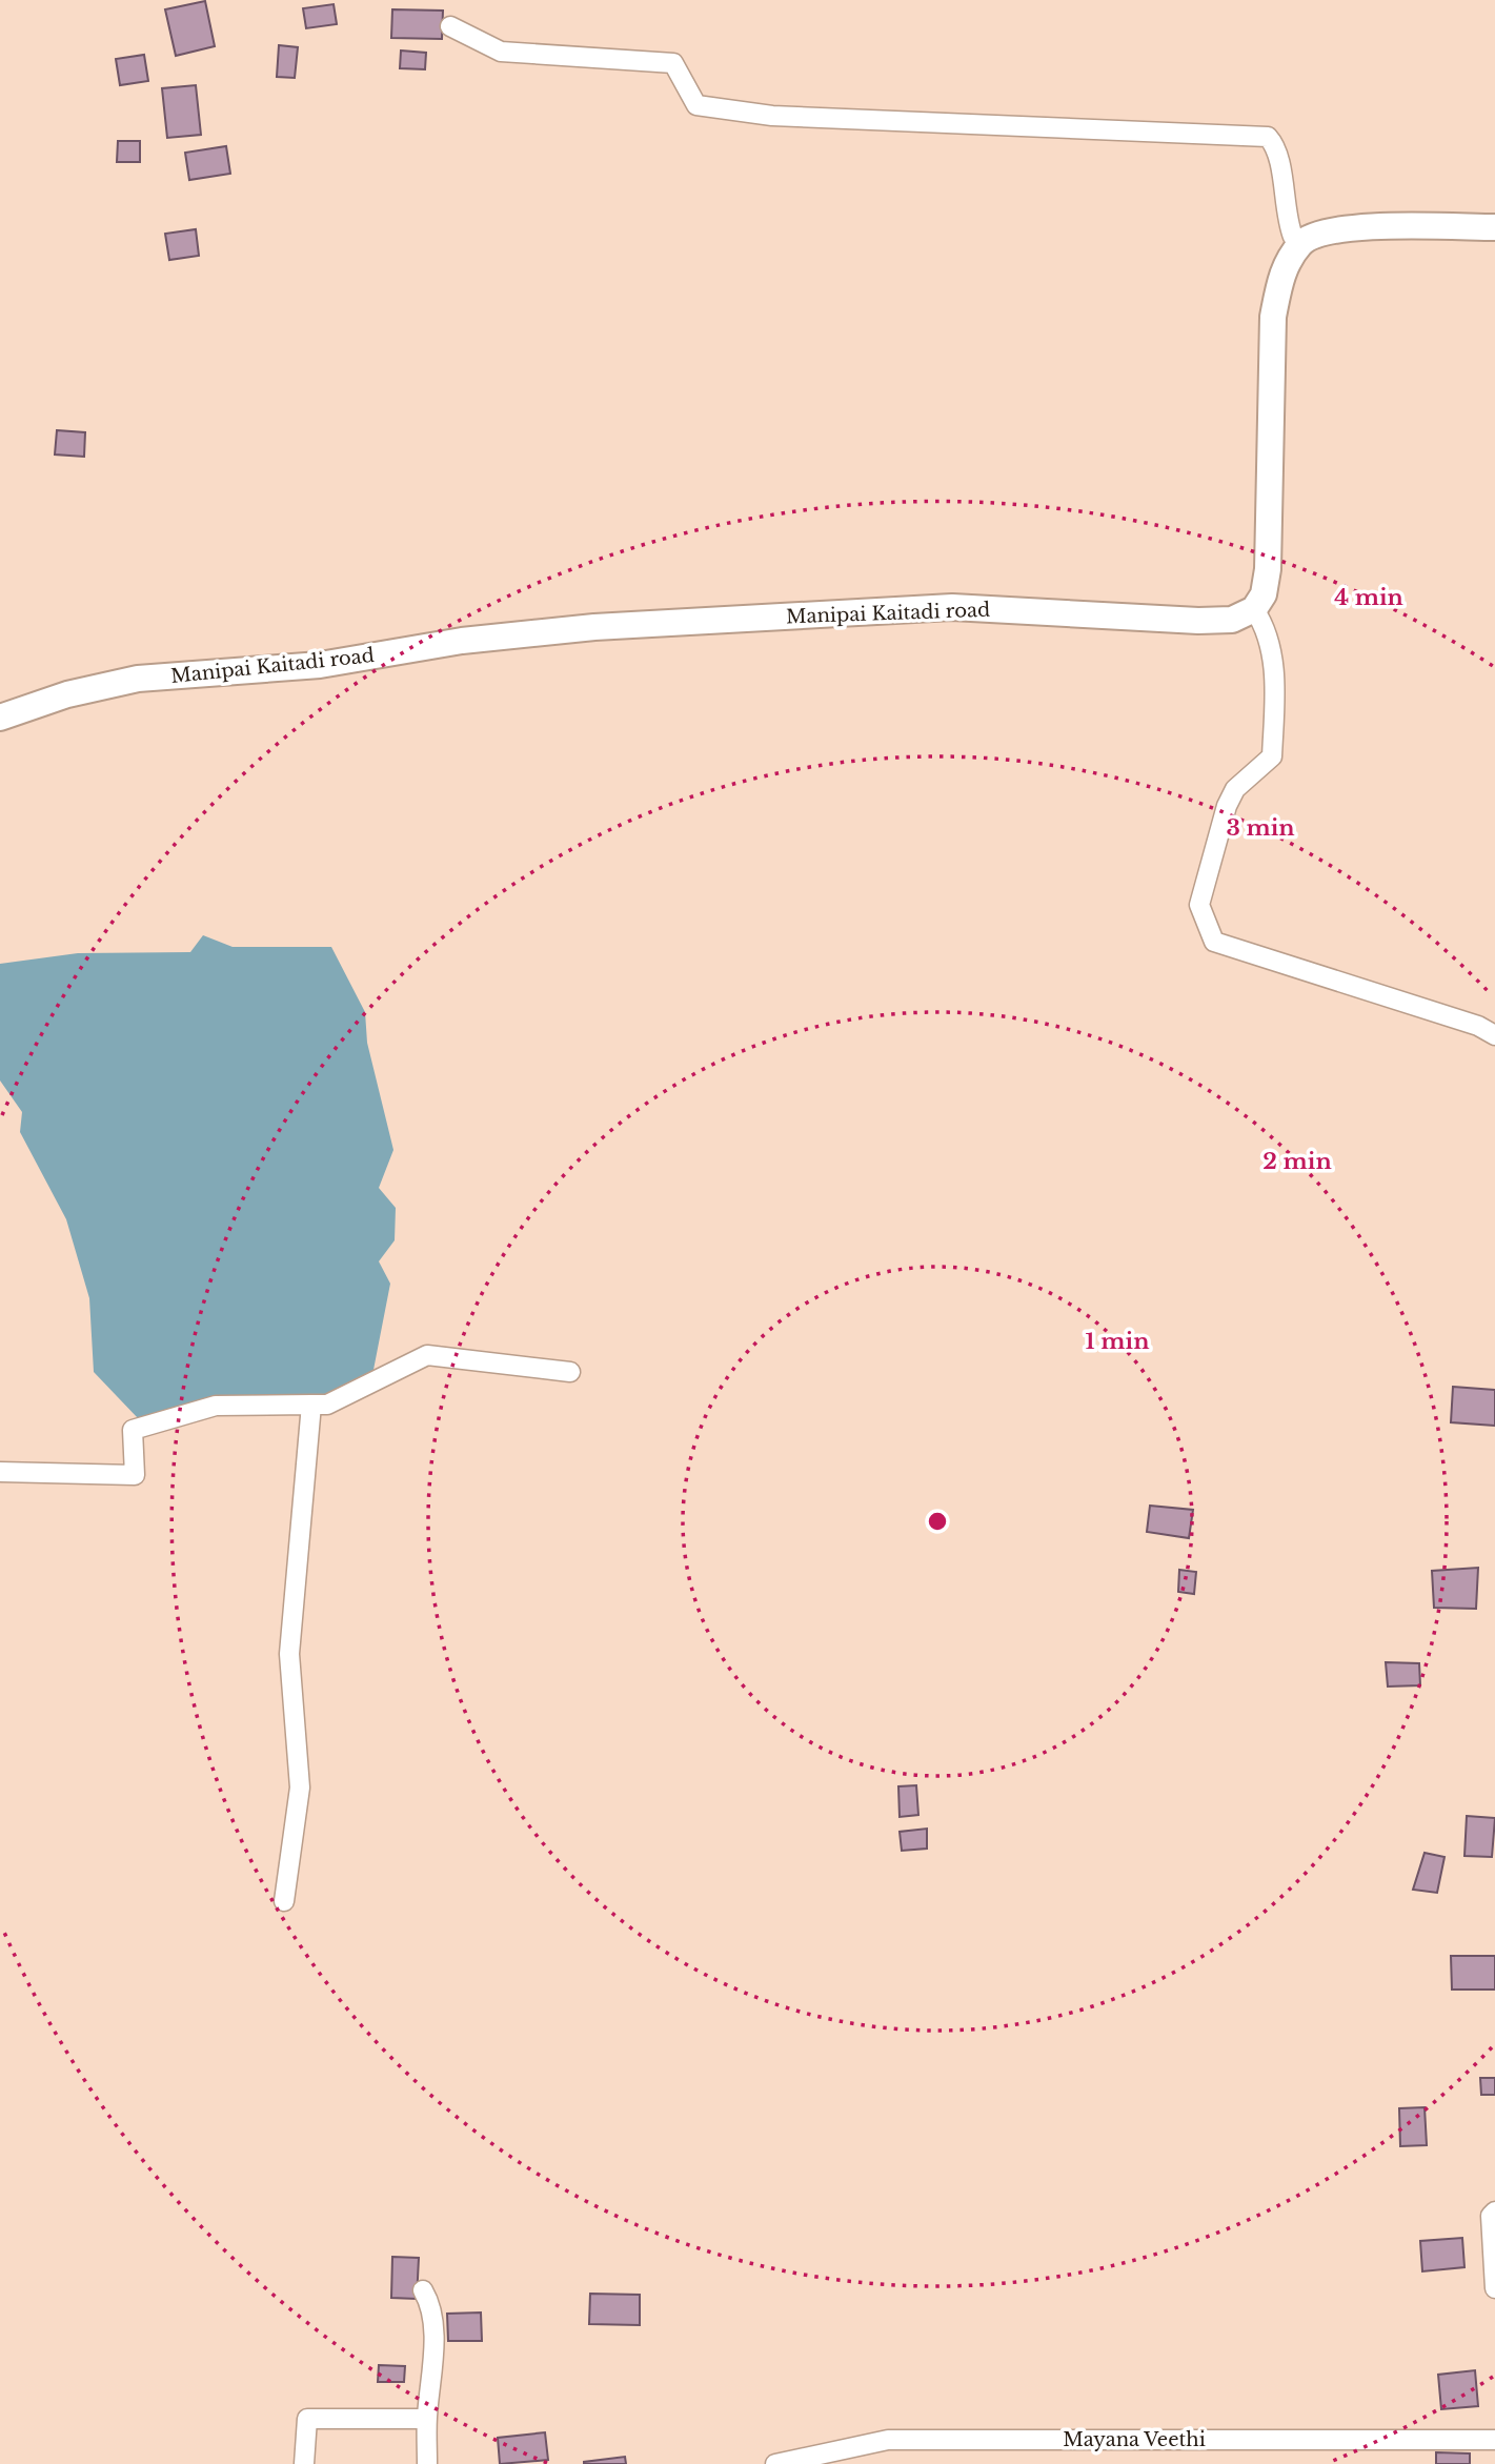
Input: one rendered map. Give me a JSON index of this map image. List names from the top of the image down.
{
  "streets": {
    "main road": ["Manipai Kaitadi road"],
    "street": ["Mayana Veethi"]
  },
  "rings": [
    "4 min",
    "3 min",
    "2 min",
    "1 min"
  ]
}
